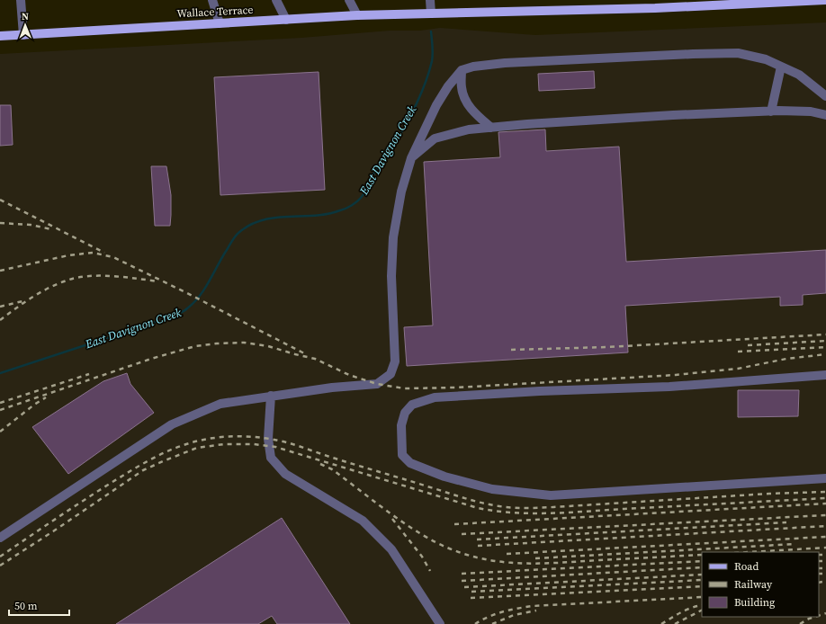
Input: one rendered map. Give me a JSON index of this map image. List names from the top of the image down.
{
  "streets": {
    "main road": ["Wallace Terrace"]
  },
  "water": ["East Davignon Creek"],
  "legend": ["Road", "Railway", "Building"],
  "scale_bar": "50 m",
  "north": "top"
}
